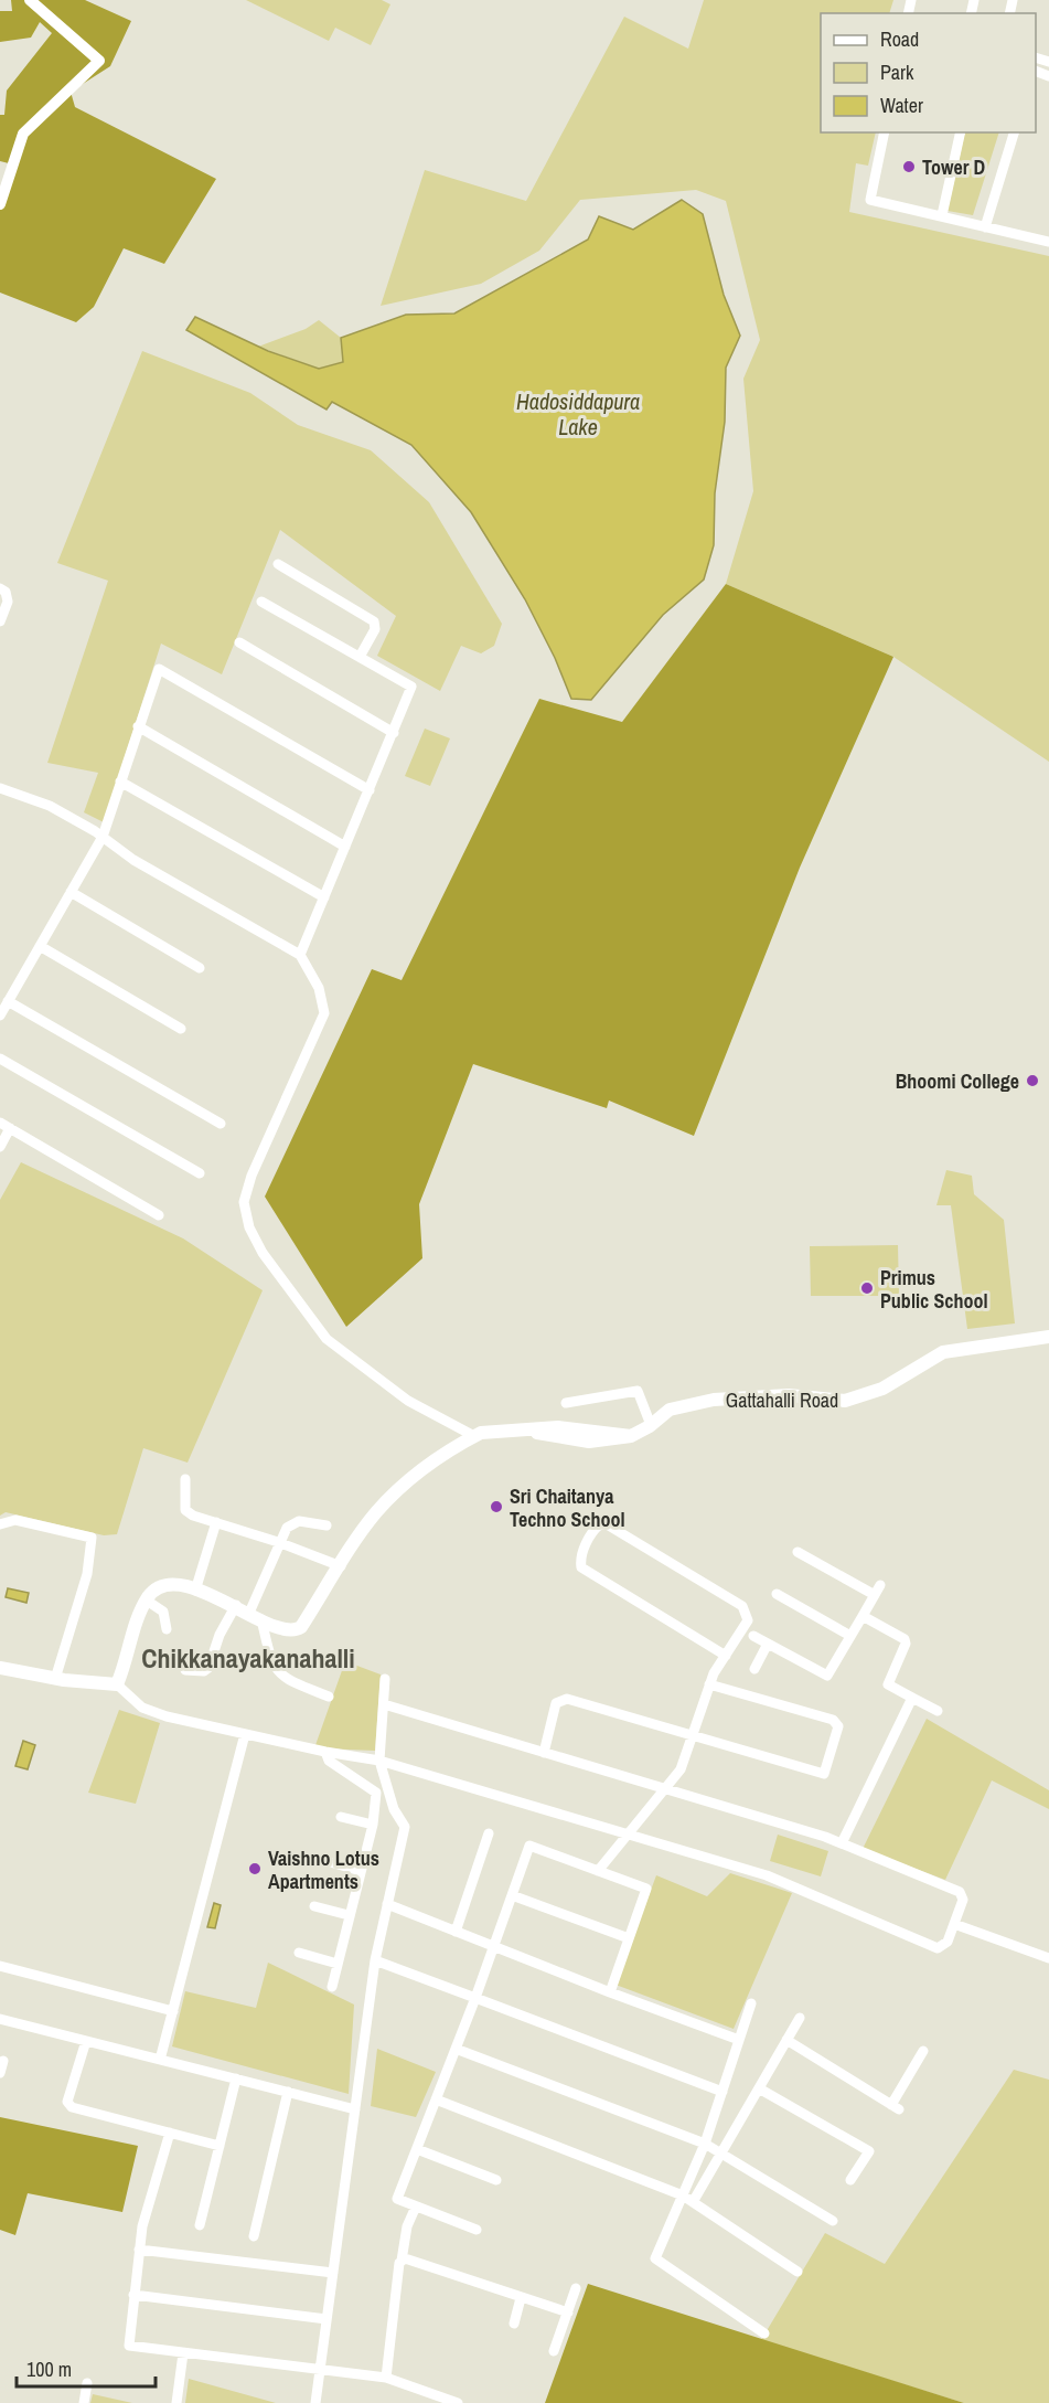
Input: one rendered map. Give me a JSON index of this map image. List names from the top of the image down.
{
  "streets": {
    "main road": ["Gattahalli Road"]
  },
  "districts": ["Chikkanayakanahalli"],
  "water": ["Hadosiddapura Lake"],
  "places": [
    "Tower D",
    "Bhoomi College",
    "Primus Public School",
    "Sri Chaitanya Techno School",
    "Vaishno Lotus Apartments"
  ],
  "legend": ["Road", "Park", "Water"],
  "scale_bar": "100 m"
}
